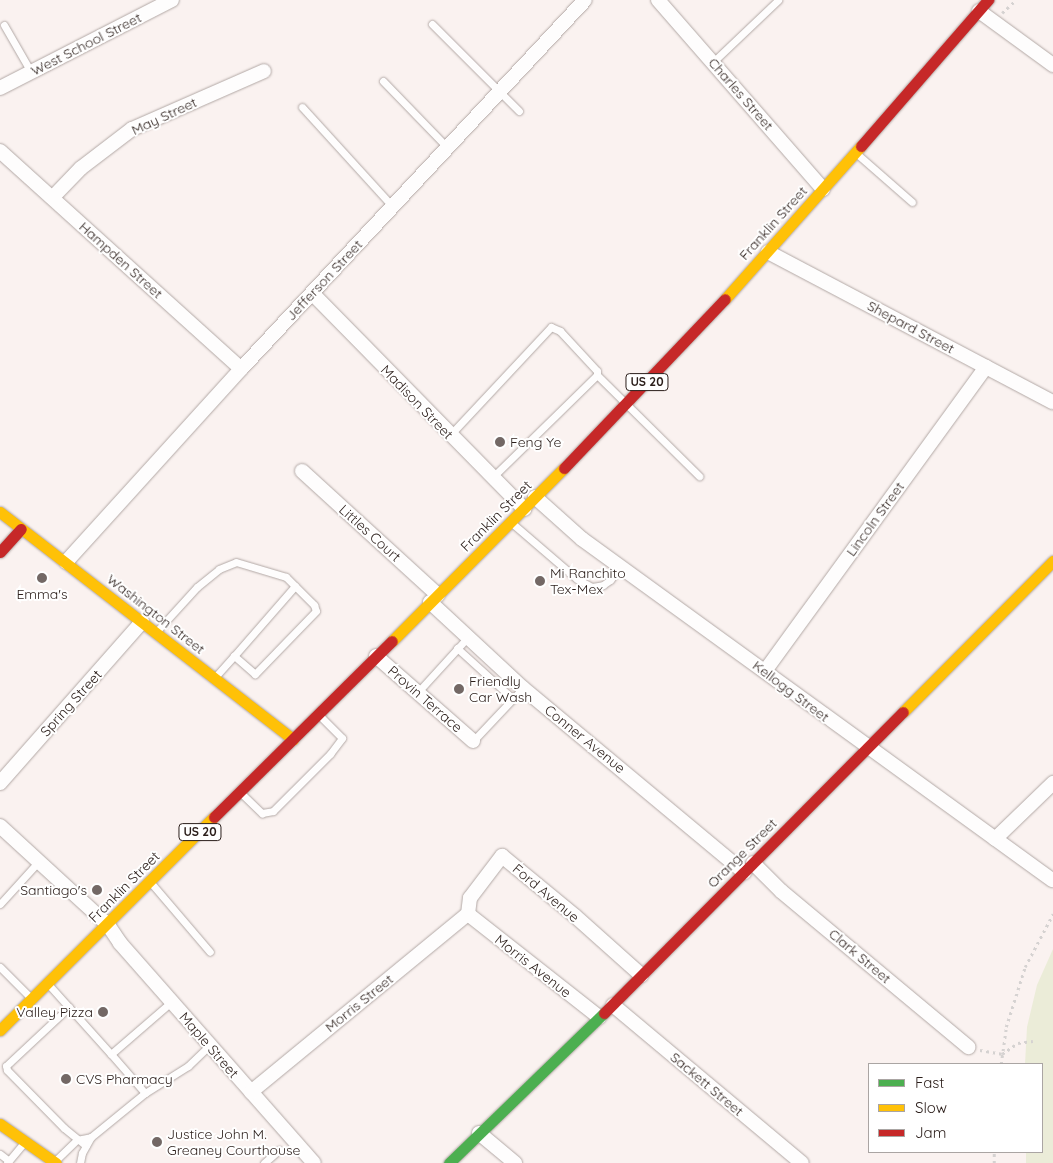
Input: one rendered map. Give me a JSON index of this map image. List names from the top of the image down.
{
  "streets": {
    "main road": [
      "Franklin Street",
      "US 20",
      "Washington Street",
      "Orange Street"
    ],
    "street": [
      "West School Street",
      "Charles Street",
      "May Street",
      "Hampden Street",
      "Jefferson Street",
      "Shepard Street",
      "Madison Street",
      "Lincoln Street",
      "Littles Court",
      "Kellogg Street",
      "Provin Terrace",
      "Spring Street",
      "Conner Avenue",
      "Ford Avenue",
      "Clark Street",
      "Morris Avenue",
      "Morris Street",
      "Maple Street",
      "Sackett Street"
    ]
  },
  "crossings": [
    ["Charles Street", "Franklin Street"],
    ["May Street", "Hampden Street"],
    ["Franklin Street", "Shepard Street"],
    ["Franklin Street", "Madison Street"],
    ["Franklin Street", "Littles Court"],
    ["Franklin Street", "Washington Street"],
    ["Franklin Street", "Kellogg Street"],
    ["Franklin Street", "Provin Terrace"],
    ["Franklin Street", "Conner Avenue"],
    ["Franklin Street", "Maple Street"],
    ["Hampden Street", "Jefferson Street"],
    ["Jefferson Street", "Madison Street"],
    ["Jefferson Street", "Washington Street"],
    ["Shepard Street", "Lincoln Street"],
    ["Lincoln Street", "Kellogg Street"],
    ["Littles Court", "Conner Avenue"],
    ["Washington Street", "Spring Street"],
    ["Kellogg Street", "Orange Street"],
    ["Conner Avenue", "Orange Street"],
    ["Conner Avenue", "Clark Street"],
    ["Orange Street", "Ford Avenue"],
    ["Orange Street", "Clark Street"],
    ["Orange Street", "Morris Avenue"],
    ["Orange Street", "Sackett Street"],
    ["Ford Avenue", "Morris Avenue"],
    ["Ford Avenue", "Morris Street"],
    ["Morris Avenue", "Morris Street"],
    ["Morris Street", "Maple Street"]
  ],
  "places": [
    "Feng Ye",
    "Emma's",
    "Mi Ranchito Tex-Mex",
    "Friendly Car Wash",
    "Santiago's",
    "Valley Pizza",
    "CVS Pharmacy",
    "Justice John M. Greaney Courthouse"
  ],
  "legend": ["Fast", "Slow", "Jam"]
}
